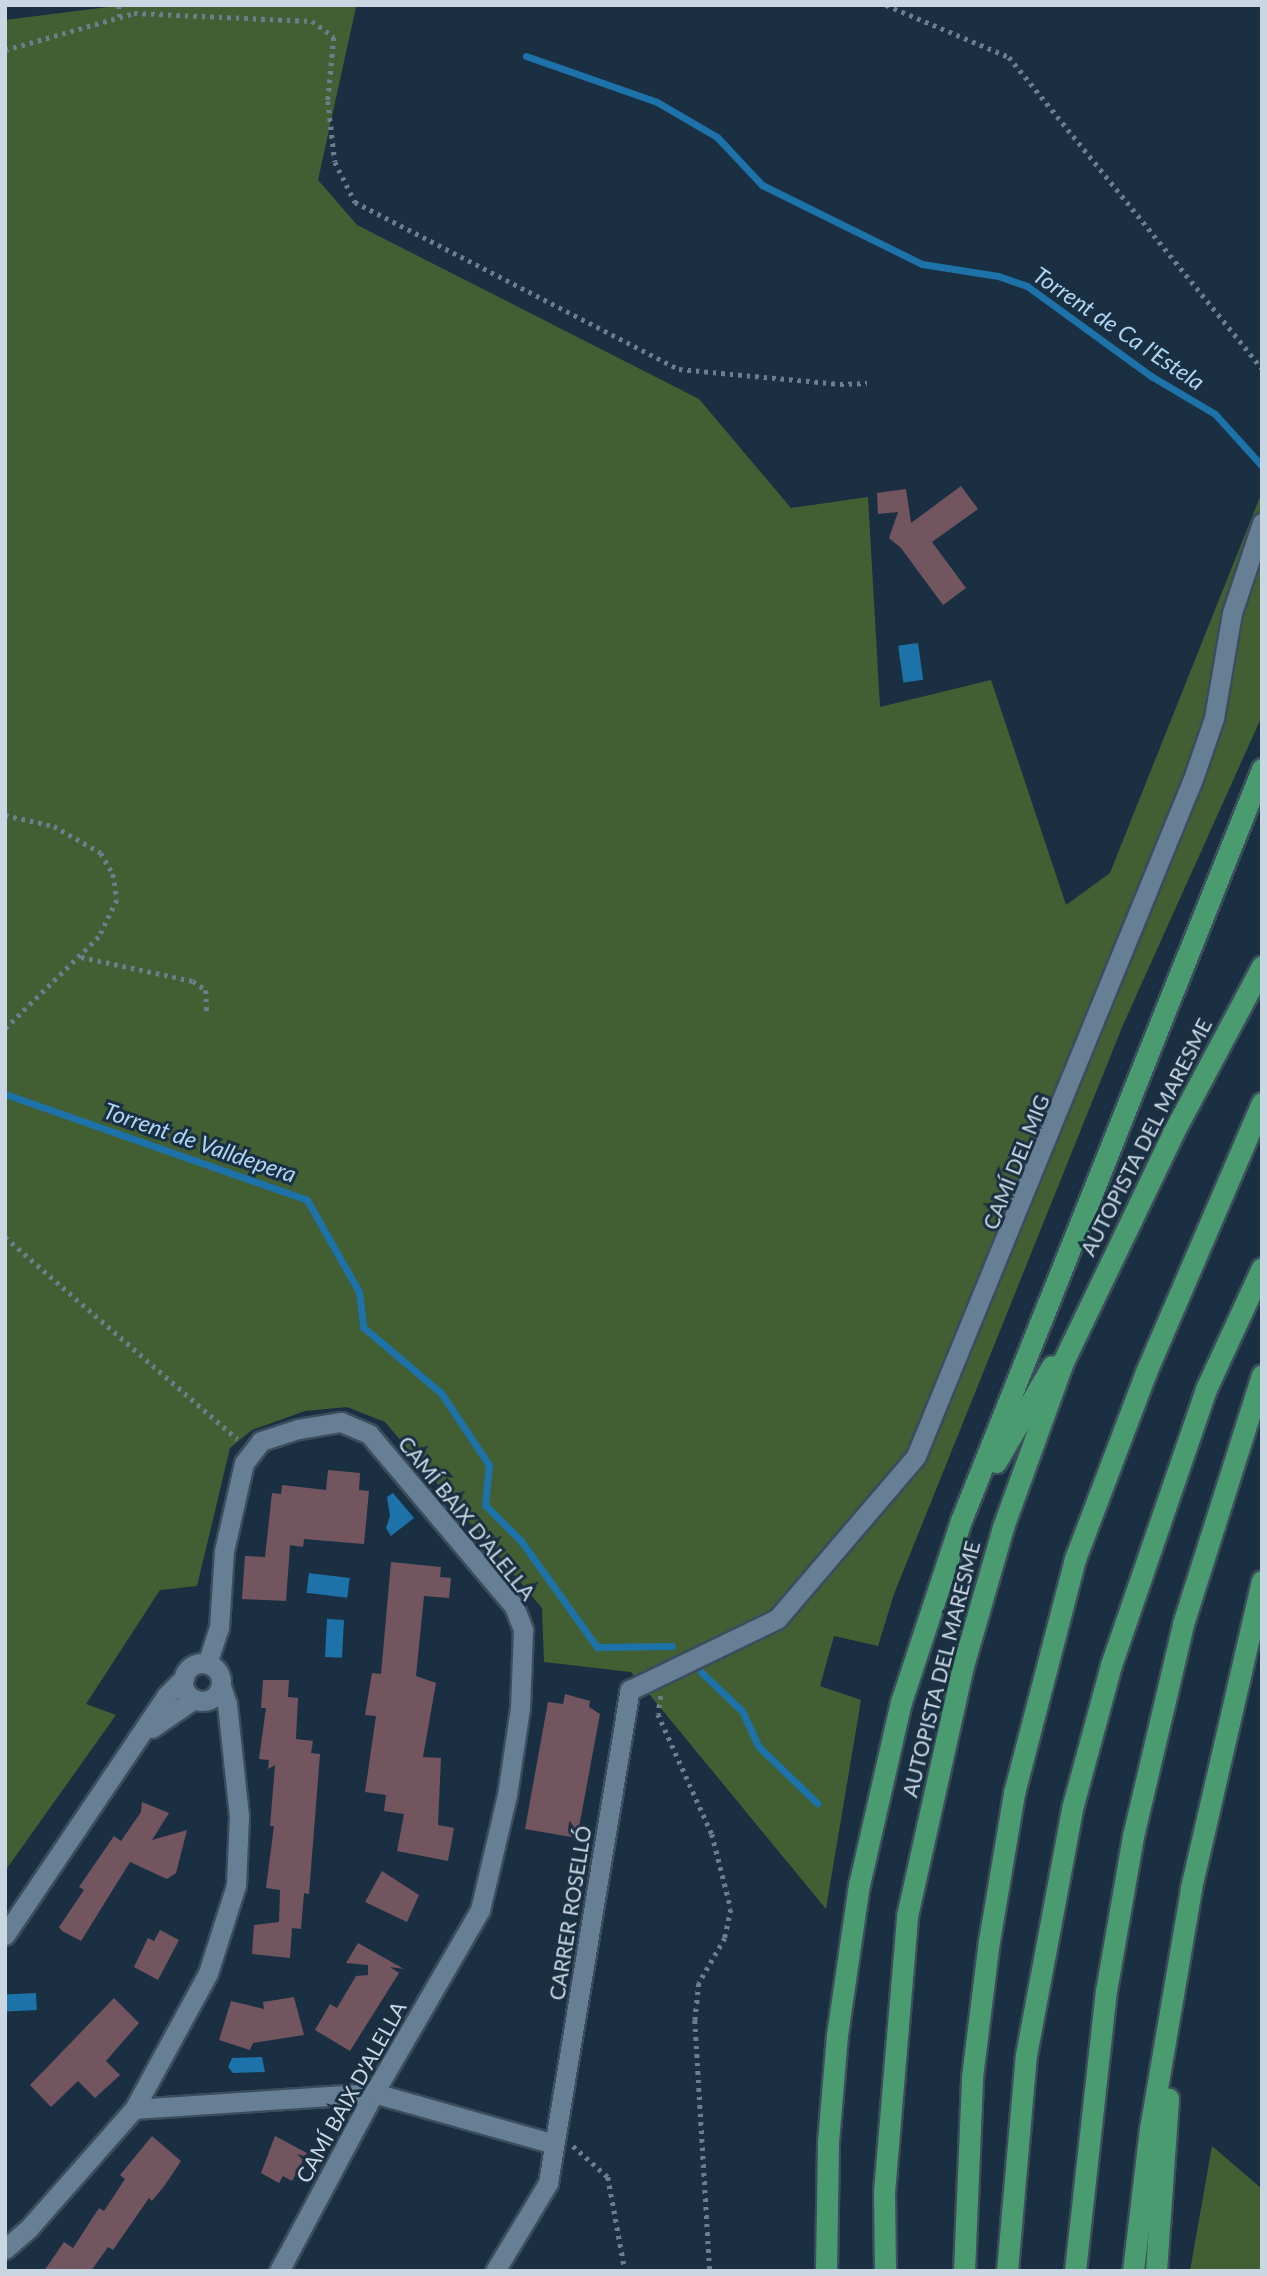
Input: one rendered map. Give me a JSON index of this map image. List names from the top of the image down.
{
  "streets": {
    "highway": ["AUTOPISTA DEL MARESME"],
    "street": ["CAMÍ DEL MIG", "CAMÍ BAIX D'ALELLA", "CARRER ROSELLÓ"]
  },
  "crossings": [
    ["CAMÍ DEL MIG", "CARRER ROSELLÓ"]
  ],
  "water": ["Torrent de Ca l'Estela", "Torrent de Valldepera"]
}
